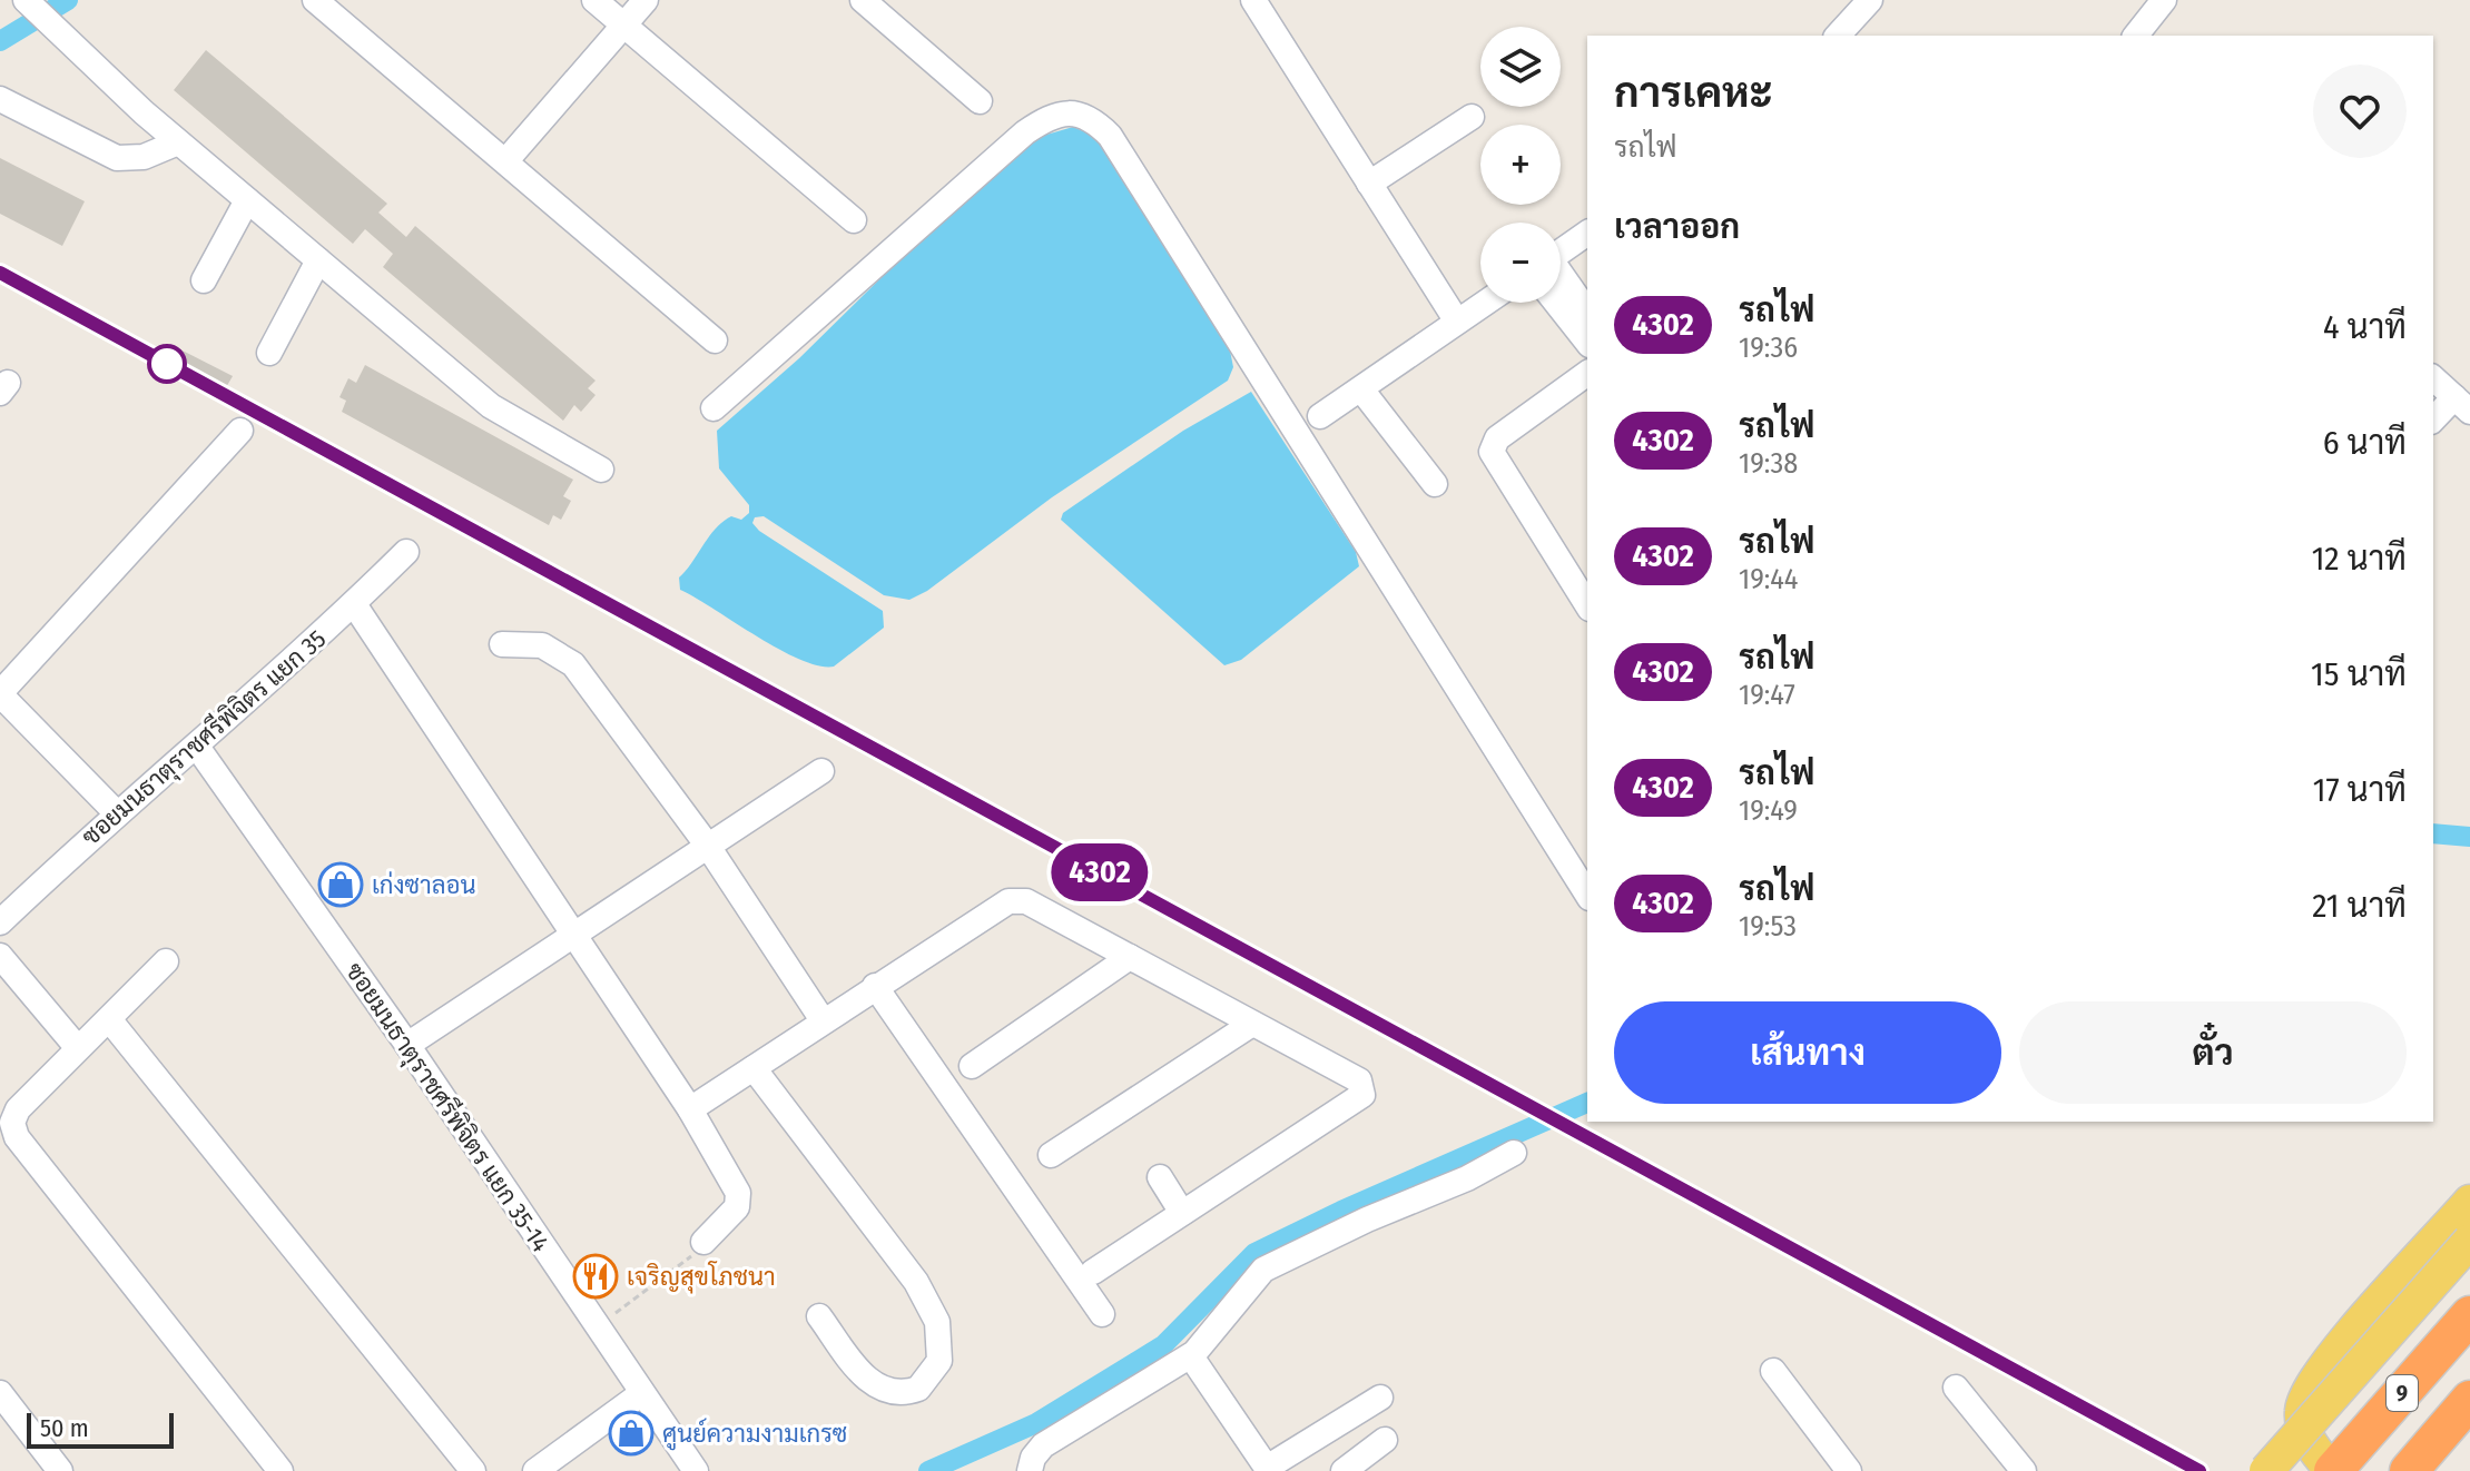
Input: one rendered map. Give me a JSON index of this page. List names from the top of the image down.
{
  "streets": {
    "highway": ["9"],
    "street": ["ซอยมนธาตุราชศรีพิจิตร แยก 35", "ซอยมนธาตุราชศรีพิจิตร แยก 35-14"]
  },
  "crossings": [
    ["ซอยมนธาตุราชศรีพิจิตร แยก 35", "ซอยมนธาตุราชศรีพิจิตร แยก 35-14"]
  ],
  "places": {
    "shop": ["เก่งซาลอน", "ศูนย์ความงามเกรซ"],
    "restaurant": ["เจริญสุขโภชนา"]
  },
  "scale_bar": "50 m",
  "page": {
    "on_map": "4302",
    "map_buttons": ["+", "−"],
    "heading": [
      ["การเคหะ", "รถไฟ"],
      "เวลาออก"
    ],
    "list": [
      {
        "mark": "4302",
        "name": "รถไฟ",
        "note": "19:36",
        "value": "4 นาที"
      },
      {
        "mark": "4302",
        "name": "รถไฟ",
        "note": "19:38",
        "value": "6 นาที"
      },
      {
        "mark": "4302",
        "name": "รถไฟ",
        "note": "19:44",
        "value": "12 นาที"
      },
      {
        "mark": "4302",
        "name": "รถไฟ",
        "note": "19:47",
        "value": "15 นาที"
      },
      {
        "mark": "4302",
        "name": "รถไฟ",
        "note": "19:49",
        "value": "17 นาที"
      },
      {
        "mark": "4302",
        "name": "รถไฟ",
        "note": "19:53",
        "value": "21 นาที"
      }
    ],
    "buttons": ["เส้นทาง", "ตั๋ว"],
    "scale": "50 m"
  }
}
